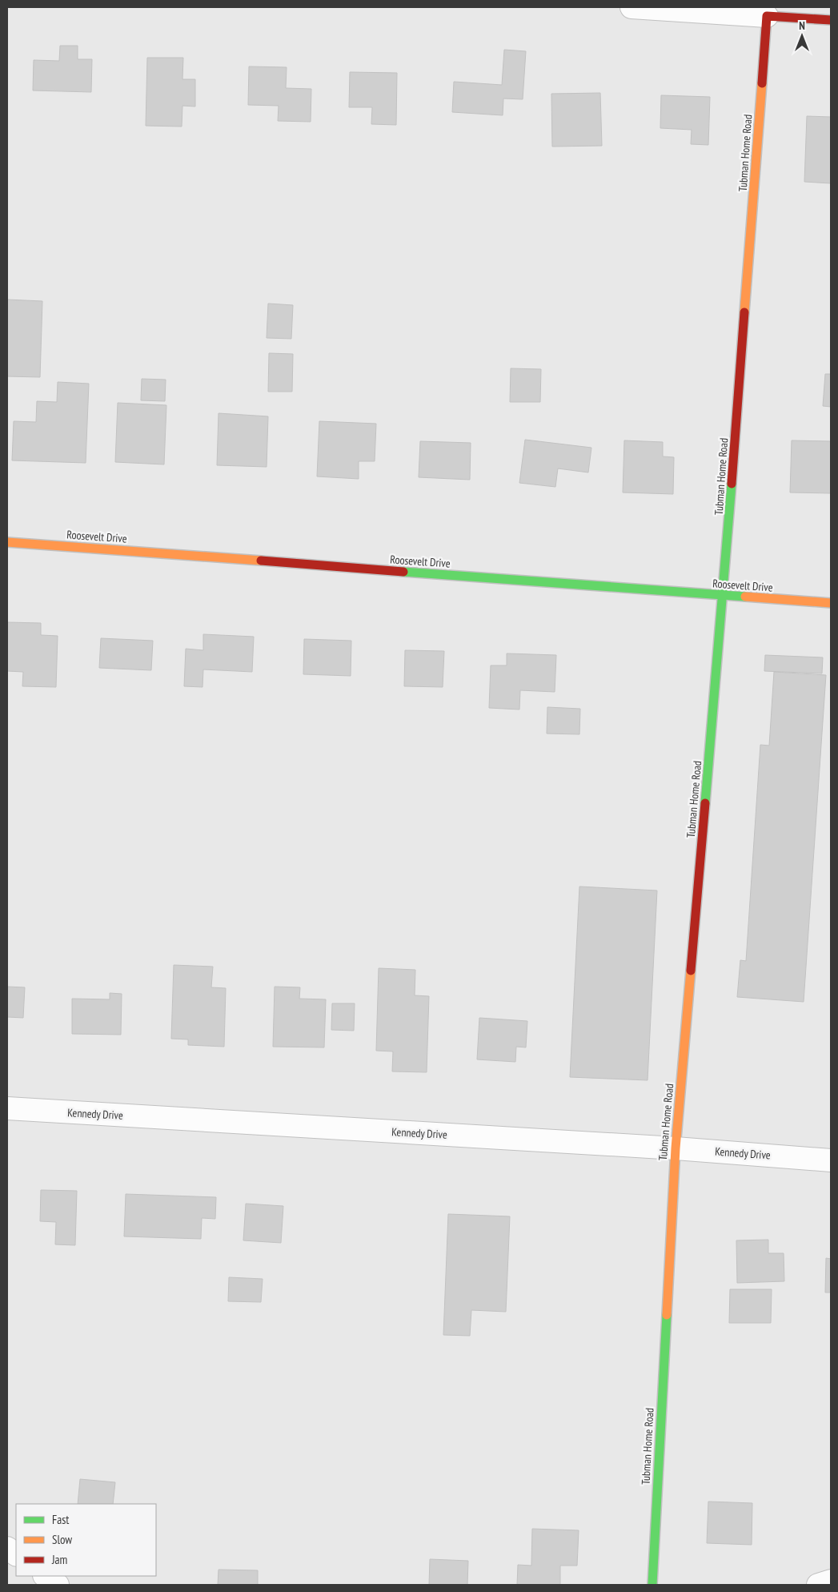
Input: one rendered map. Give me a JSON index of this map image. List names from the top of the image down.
{
  "streets": {
    "street": ["Tubman Home Road", "Roosevelt Drive", "Kennedy Drive"]
  },
  "crossings": [
    ["Tubman Home Road", "Roosevelt Drive"],
    ["Tubman Home Road", "Kennedy Drive"]
  ],
  "legend": ["Fast", "Slow", "Jam"],
  "north": "top"
}
